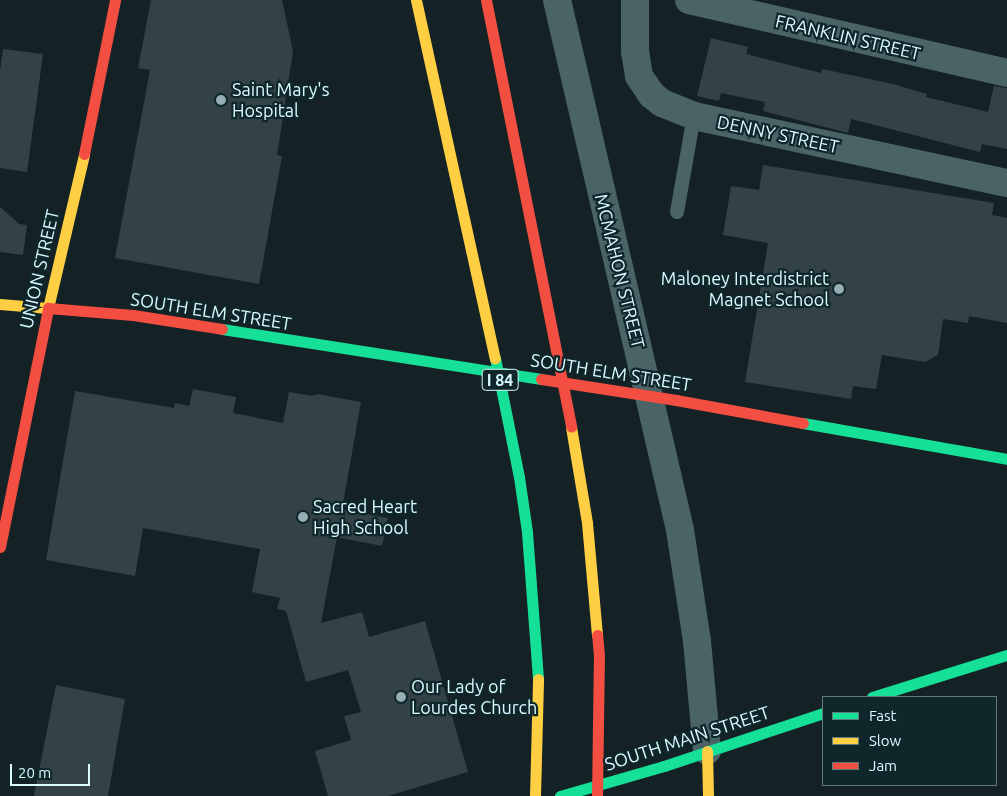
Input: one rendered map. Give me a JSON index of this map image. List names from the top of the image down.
{
  "streets": {
    "main road": [
      "UNION STREET",
      "SOUTH ELM STREET",
      "I 84",
      "SOUTH MAIN STREET"
    ],
    "street": ["FRANKLIN STREET", "DENNY STREET", "MCMAHON STREET"]
  },
  "crossings": [
    ["UNION STREET", "SOUTH ELM STREET"],
    ["MCMAHON STREET", "SOUTH MAIN STREET"]
  ],
  "places": [
    "Saint Mary's Hospital",
    "Maloney Interdistrict Magnet School",
    "Sacred Heart High School",
    "Our Lady of Lourdes Church"
  ],
  "legend": ["Fast", "Slow", "Jam"],
  "scale_bar": "20 m"
}
